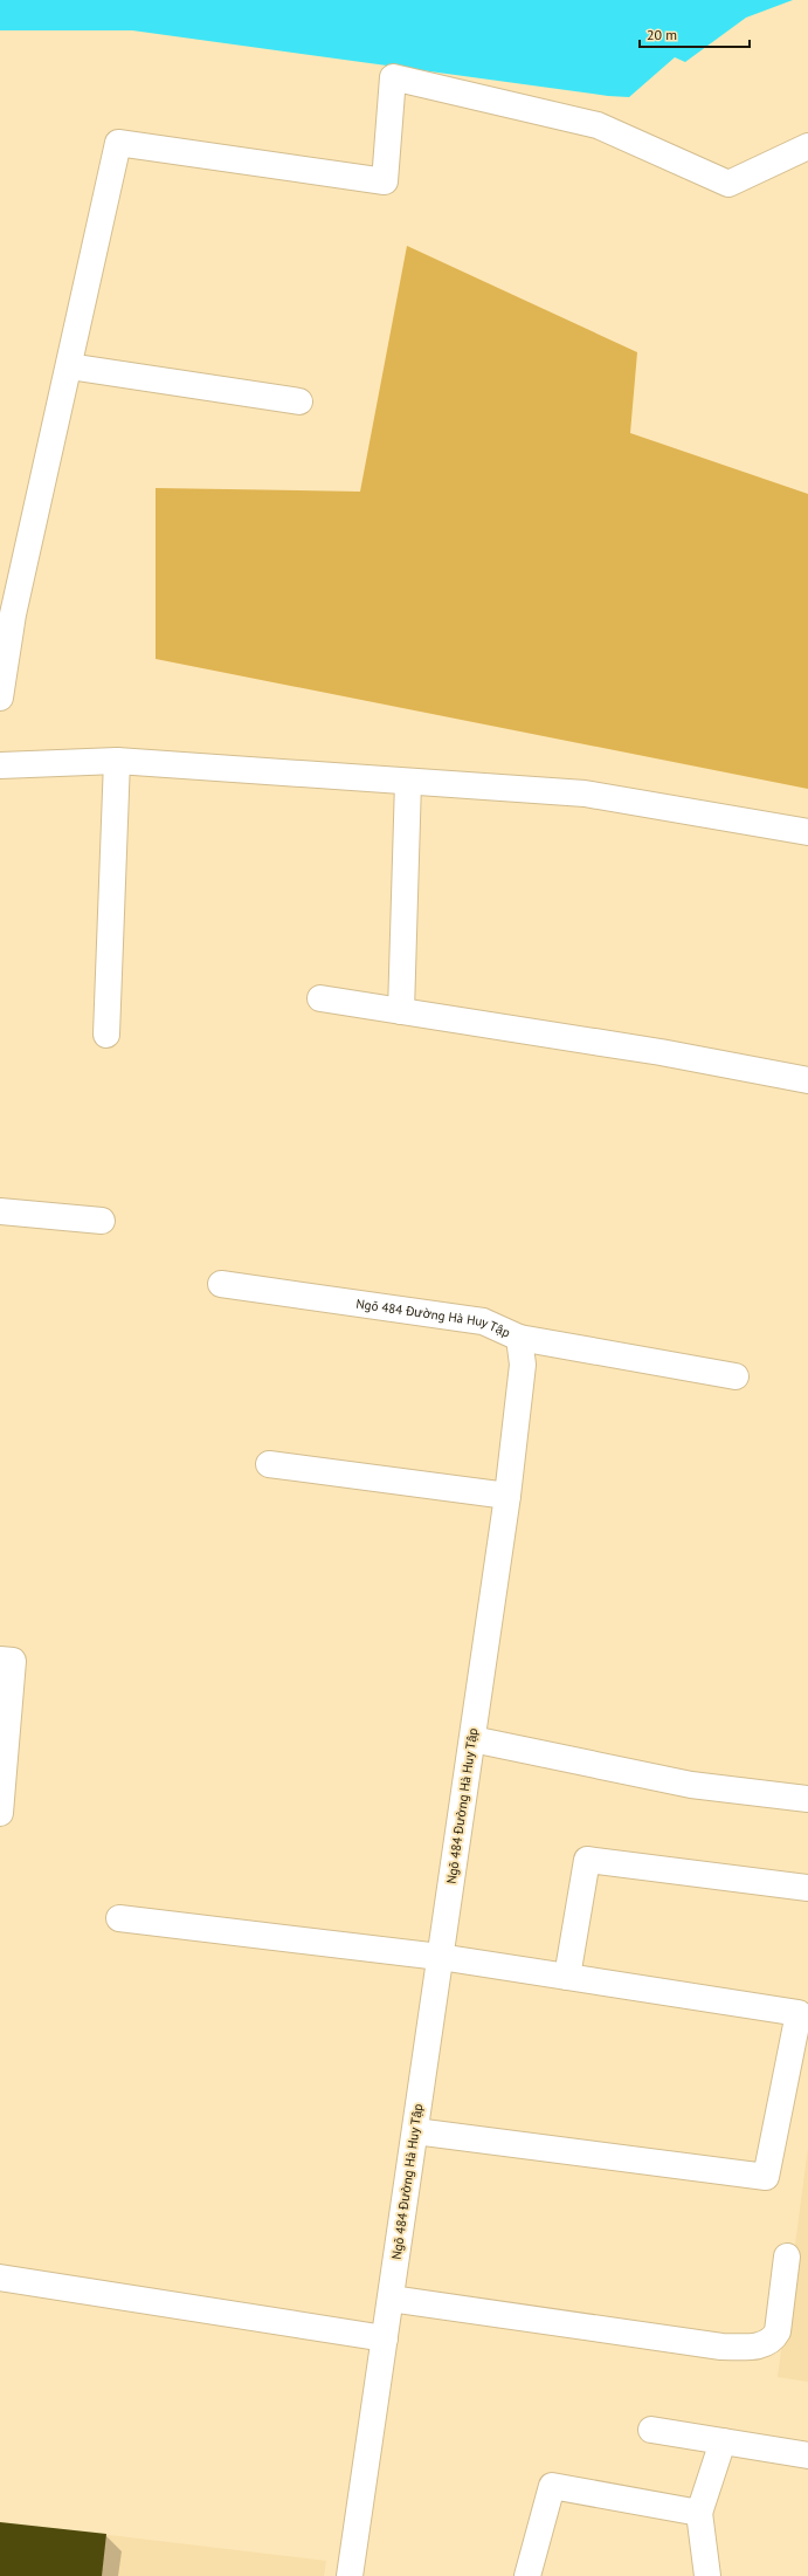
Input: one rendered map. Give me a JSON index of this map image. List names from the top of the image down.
{
  "streets": {
    "street": ["Ngõ 484 Đường Hà Huy Tập"]
  },
  "scale_bar": "20 m"
}
